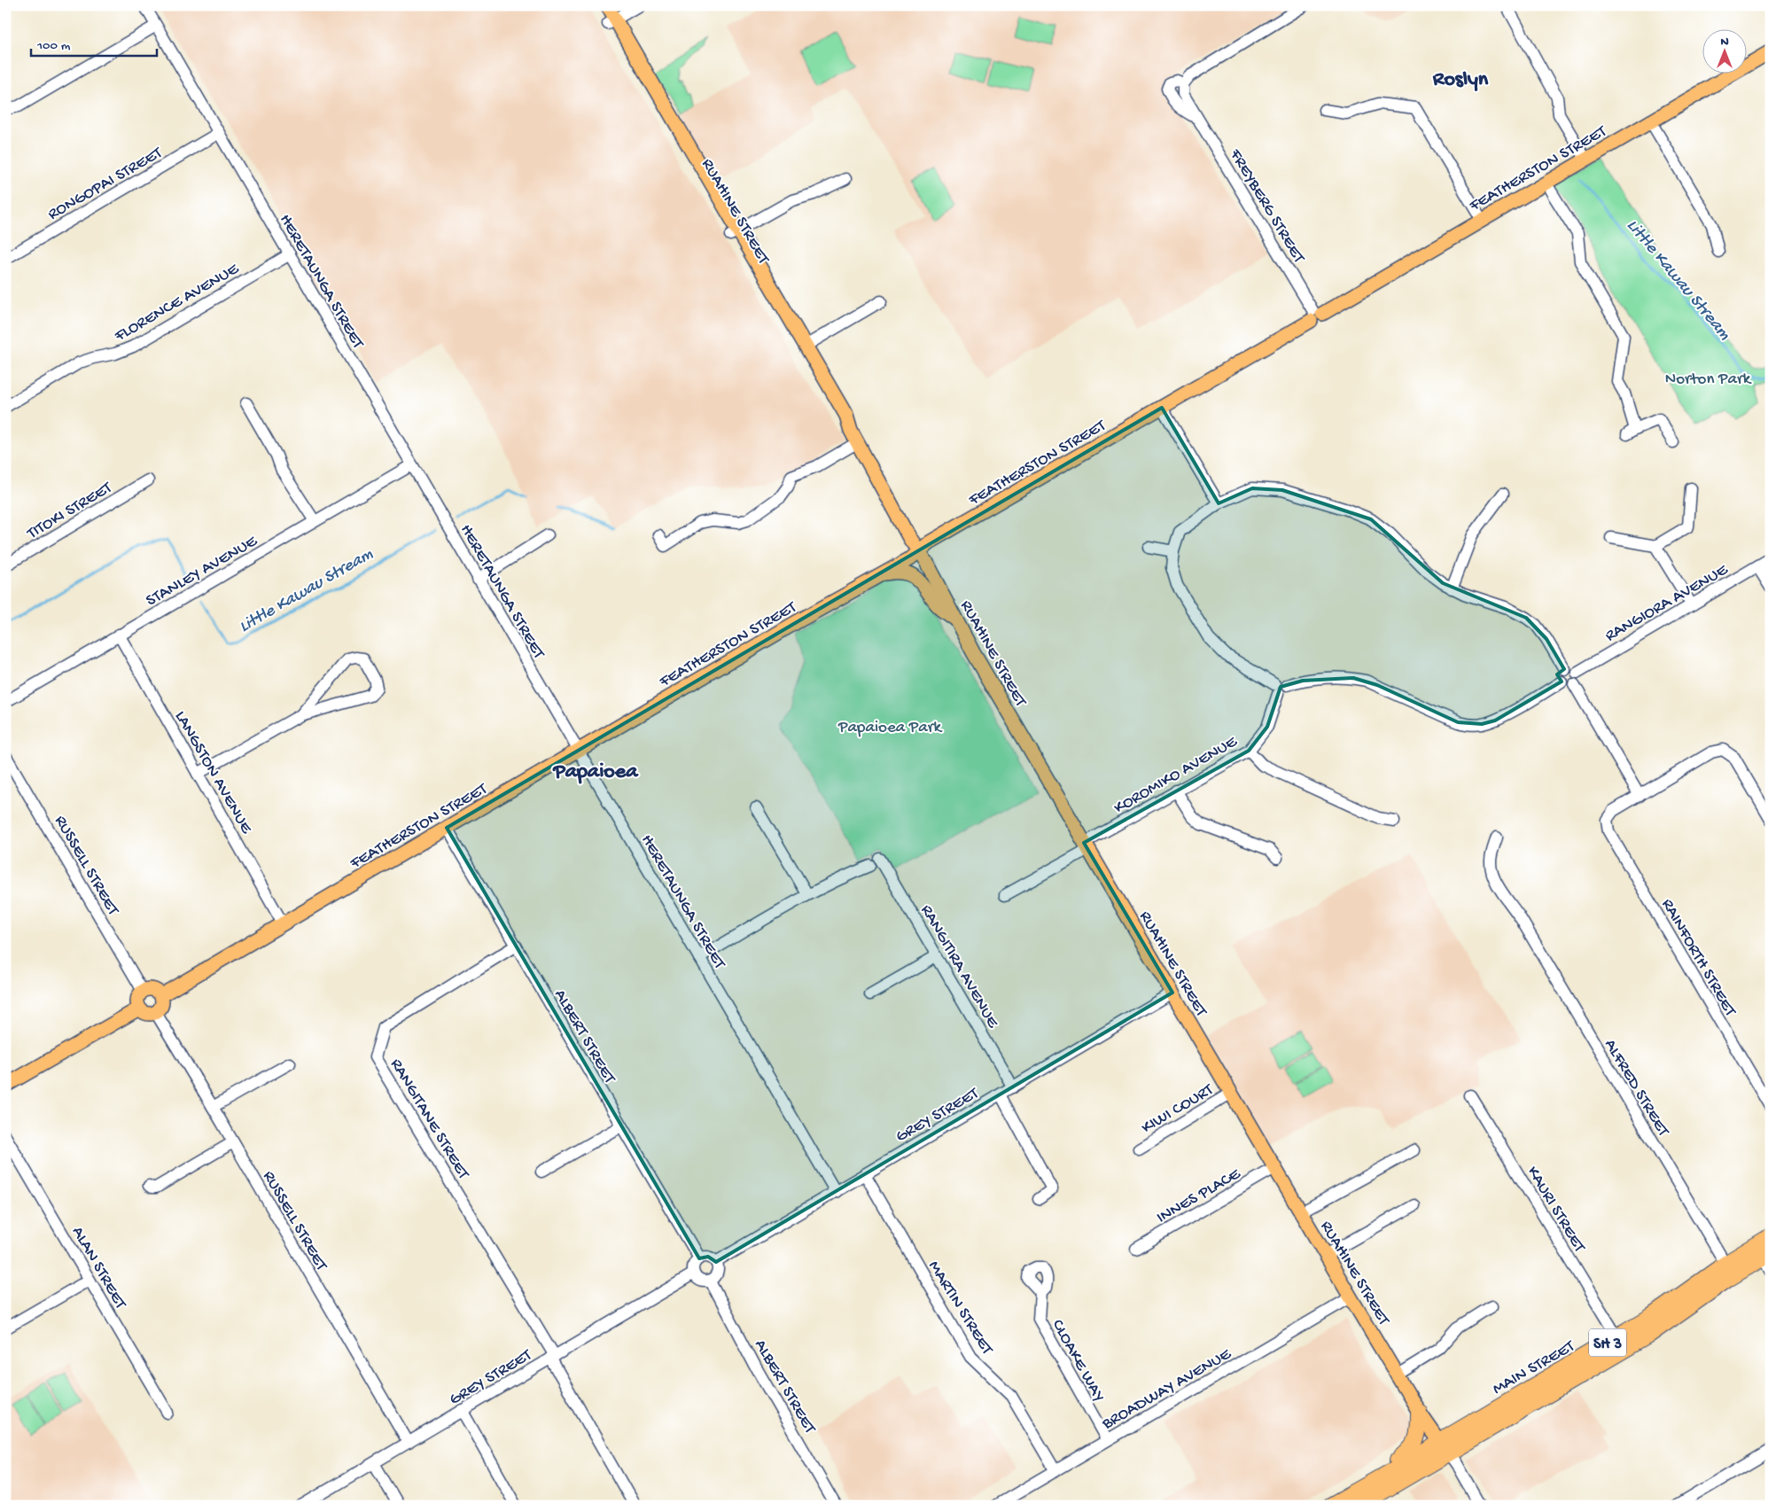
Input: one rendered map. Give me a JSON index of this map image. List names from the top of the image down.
{
  "streets": {
    "highway": ["SH 3", "MAIN STREET"],
    "main road": ["FEATHERSTON STREET", "RUAHINE STREET"],
    "street": [
      "RONGOPAI STREET",
      "FREYBERG STREET",
      "HERETAUNGA STREET",
      "FLORENCE AVENUE",
      "TITOKI STREET",
      "STANLEY AVENUE",
      "RANGIORA AVENUE",
      "LANGSTON AVENUE",
      "KOROMIKO AVENUE",
      "RUSSELL STREET",
      "RAINFORTH STREET",
      "RANGITIRA AVENUE",
      "ALBERT STREET",
      "ALFRED STREET",
      "KIWI COURT",
      "GREY STREET",
      "RANGITANE STREET",
      "INNES PLACE",
      "KAURI STREET",
      "ALAN STREET",
      "MARTIN STREET",
      "CLOAKE WAY",
      "BROADWAY AVENUE"
    ]
  },
  "crossings": [
    ["FEATHERSTON STREET", "FREYBERG STREET"],
    ["FEATHERSTON STREET", "RUAHINE STREET"],
    ["FEATHERSTON STREET", "HERETAUNGA STREET"],
    ["FEATHERSTON STREET", "LANGSTON AVENUE"],
    ["FEATHERSTON STREET", "RUSSELL STREET"],
    ["FEATHERSTON STREET", "ALBERT STREET"],
    ["RONGOPAI STREET", "HERETAUNGA STREET"],
    ["RUAHINE STREET", "KOROMIKO AVENUE"],
    ["RUAHINE STREET", "KIWI COURT"],
    ["RUAHINE STREET", "GREY STREET"],
    ["RUAHINE STREET", "INNES PLACE"],
    ["RUAHINE STREET", "MAIN STREET"],
    ["RUAHINE STREET", "BROADWAY AVENUE"],
    ["HERETAUNGA STREET", "FLORENCE AVENUE"],
    ["HERETAUNGA STREET", "STANLEY AVENUE"],
    ["HERETAUNGA STREET", "GREY STREET"],
    ["STANLEY AVENUE", "LANGSTON AVENUE"],
    ["RUSSELL STREET", "GREY STREET"],
    ["RANGITIRA AVENUE", "GREY STREET"],
    ["ALBERT STREET", "GREY STREET"],
    ["ALBERT STREET", "RANGITANE STREET"],
    ["ALFRED STREET", "MAIN STREET"],
    ["GREY STREET", "RANGITANE STREET"],
    ["GREY STREET", "MARTIN STREET"],
    ["KAURI STREET", "MAIN STREET"],
    ["MARTIN STREET", "BROADWAY AVENUE"],
    ["CLOAKE WAY", "BROADWAY AVENUE"]
  ],
  "districts": ["Roslyn", "Papaioea"],
  "water": ["Little Kawau Stream"],
  "parks": ["Norton Park", "Papaioea Park"],
  "scale_bar": "100 m",
  "north": "top"
}
